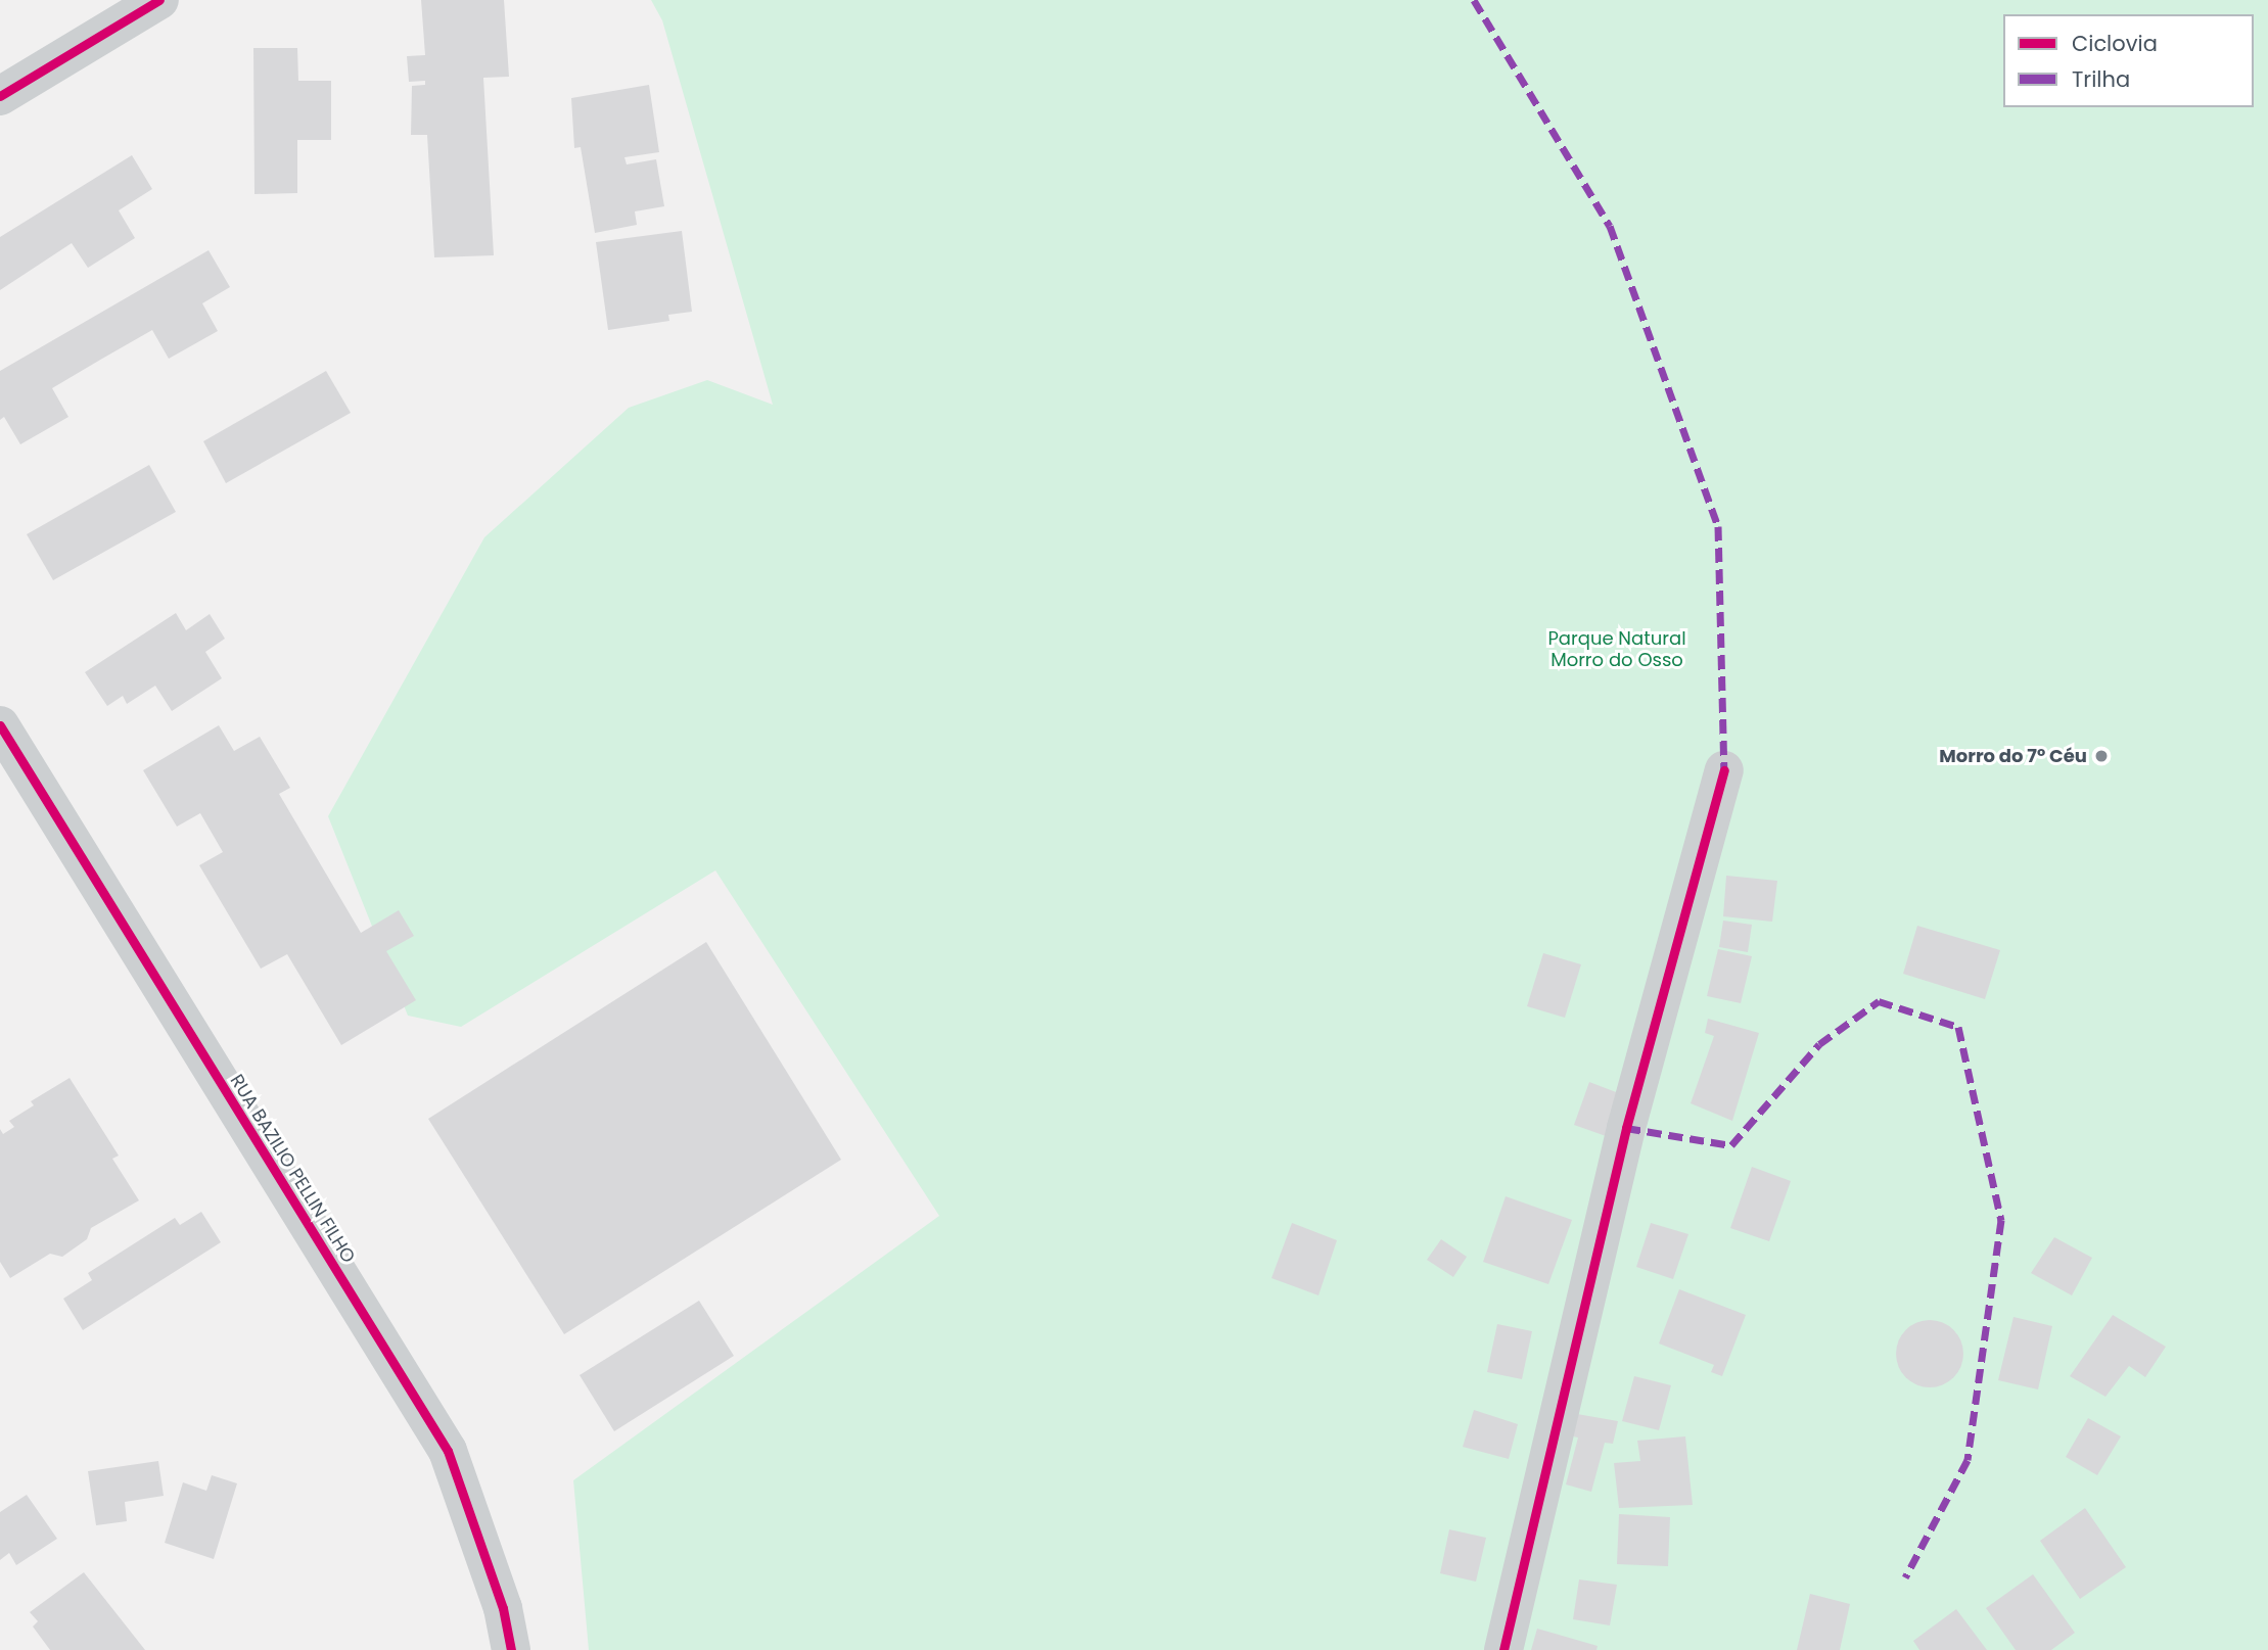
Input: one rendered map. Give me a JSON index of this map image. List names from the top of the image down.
{
  "streets": {
    "street": ["RUA BAZILIO PELLIN FILHO"]
  },
  "parks": ["Parque Natural Morro do Osso"],
  "places": ["Morro do 7º Céu"],
  "legend": ["Ciclovia", "Trilha"]
}
